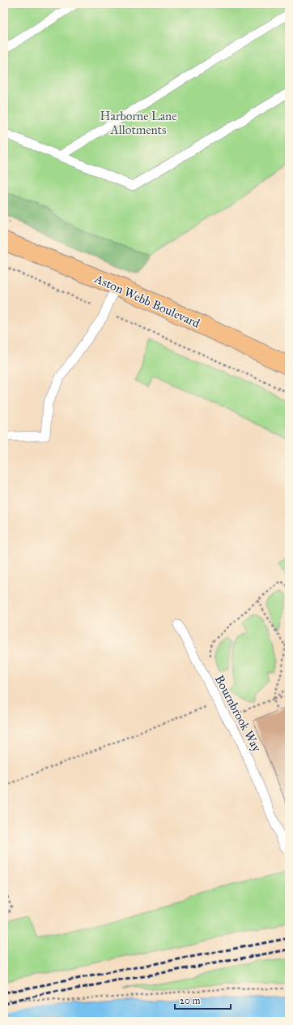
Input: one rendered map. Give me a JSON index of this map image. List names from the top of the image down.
{
  "streets": {
    "highway": ["Aston Webb Boulevard"],
    "lane": ["Bournbrook Way"]
  },
  "parks": ["Harborne Lane Allotments"],
  "scale_bar": "20 m"
}
